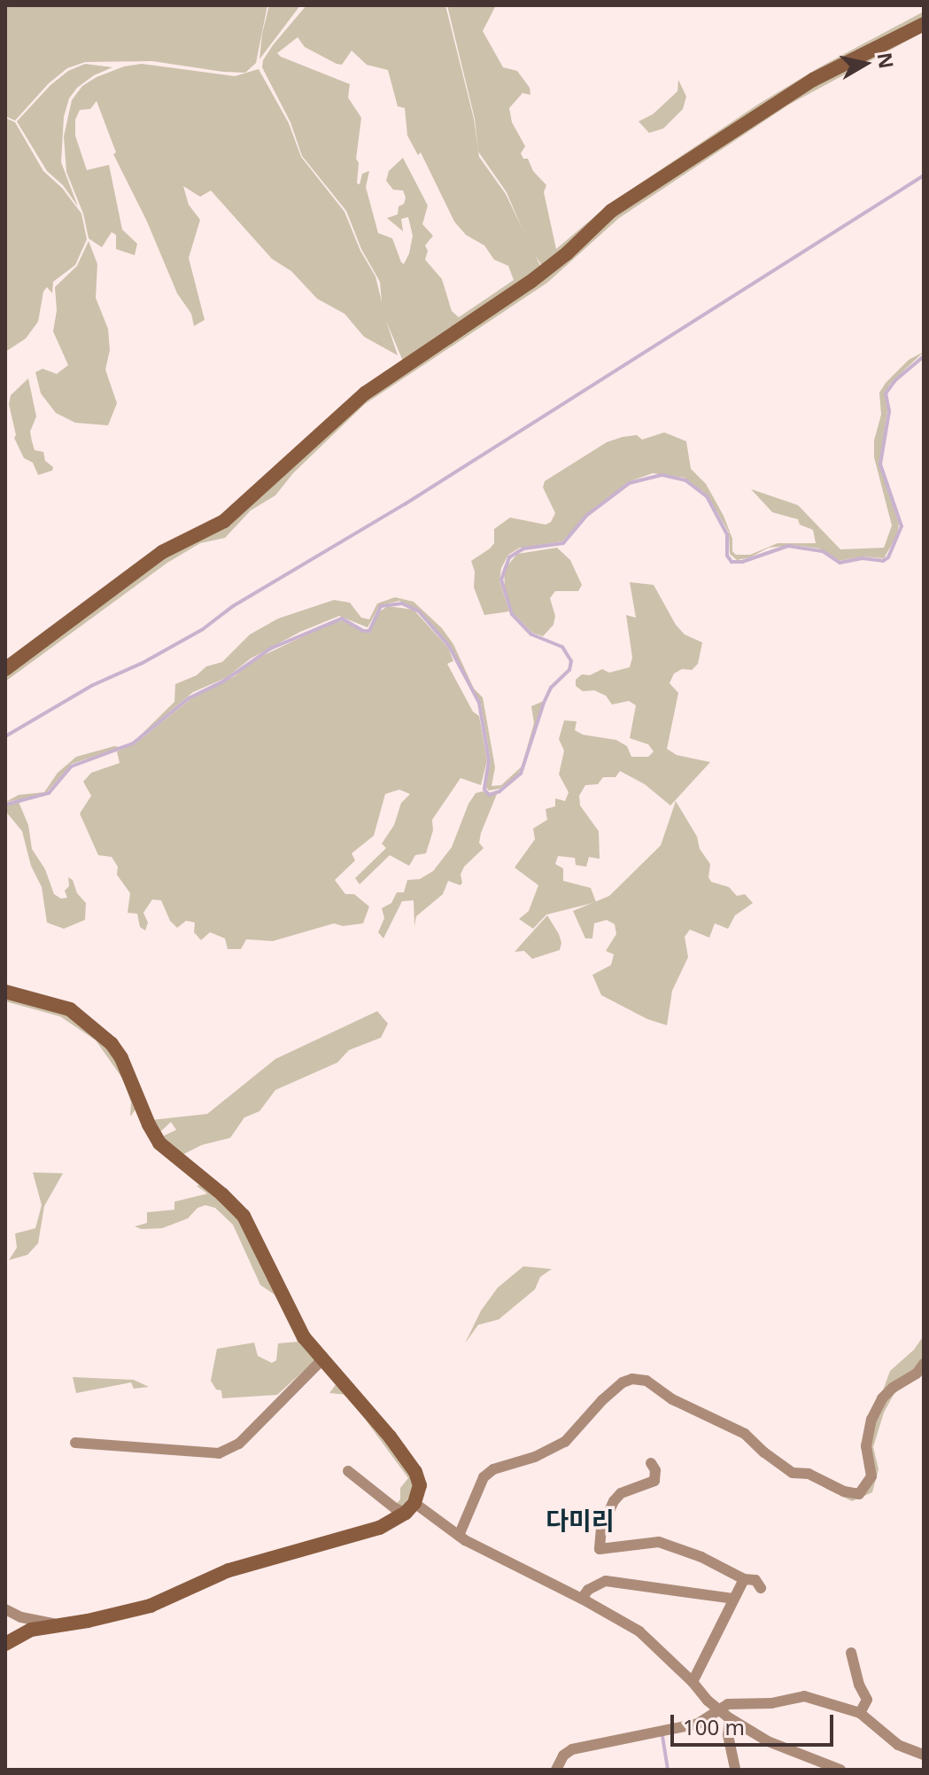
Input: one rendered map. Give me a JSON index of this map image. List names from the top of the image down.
{
  "districts": ["다미리"],
  "scale_bar": "100 m",
  "north": "right"
}
